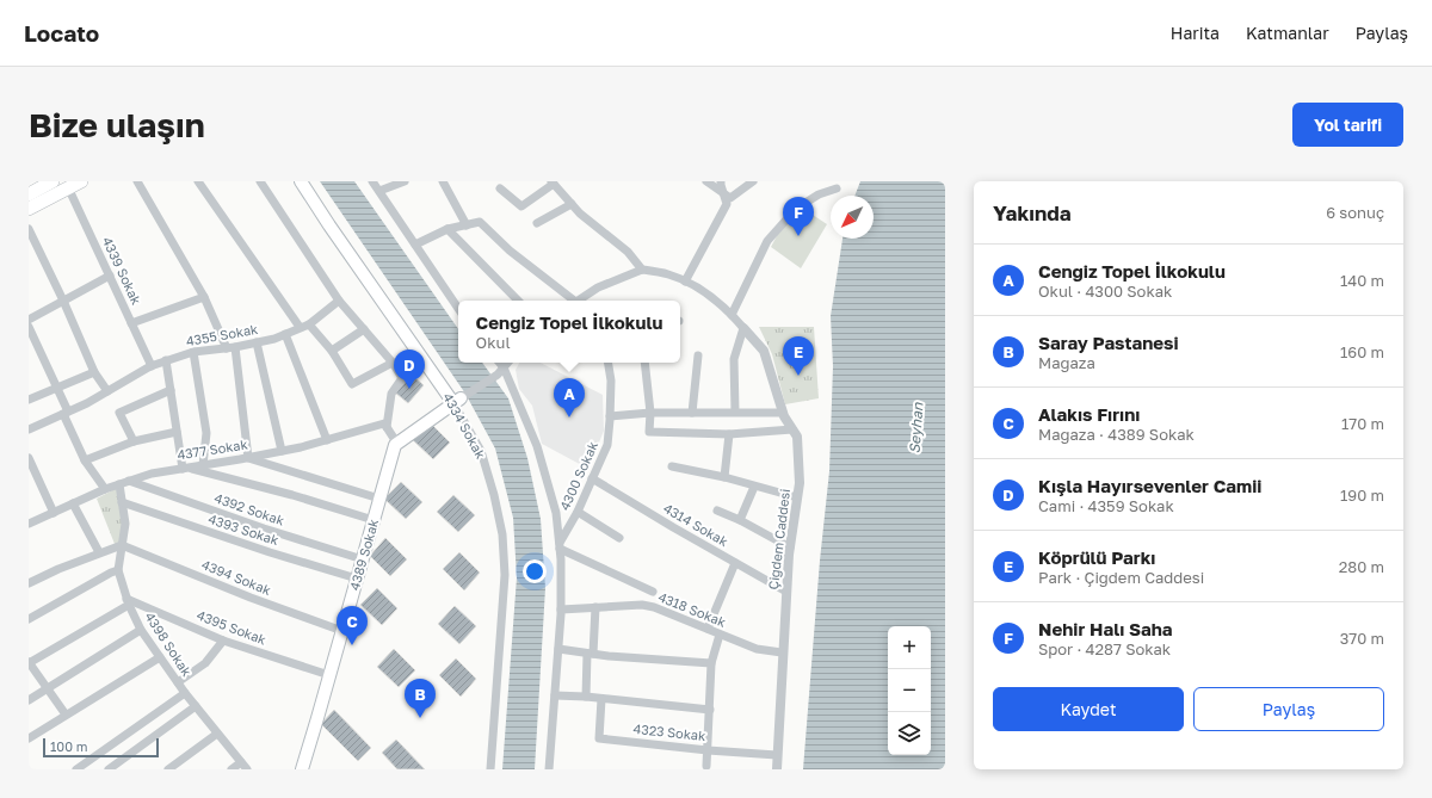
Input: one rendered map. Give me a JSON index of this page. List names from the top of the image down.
{
  "streets": {
    "main road": ["4334 Sokak", "4389 Sokak"],
    "street": [
      "4339 Sokak",
      "4355 Sokak",
      "4377 Sokak",
      "4300 Sokak",
      "4392 Sokak",
      "4314 Sokak",
      "4393 Sokak",
      "Çiğdem Caddesi",
      "4394 Sokak",
      "4318 Sokak",
      "4395 Sokak",
      "4398 Sokak",
      "4323 Sokak"
    ]
  },
  "crossings": [
    ["4339 Sokak", "4355 Sokak"],
    ["4377 Sokak", "4392 Sokak"],
    ["4377 Sokak", "4398 Sokak"],
    ["4300 Sokak", "4314 Sokak"],
    ["4392 Sokak", "4389 Sokak"],
    ["4314 Sokak", "Çiğdem Caddesi"],
    ["4393 Sokak", "4389 Sokak"],
    ["4393 Sokak", "4398 Sokak"],
    ["Çiğdem Caddesi", "4318 Sokak"],
    ["Çiğdem Caddesi", "4323 Sokak"],
    ["4389 Sokak", "4394 Sokak"],
    ["4389 Sokak", "4395 Sokak"],
    ["4394 Sokak", "4398 Sokak"],
    ["4395 Sokak", "4398 Sokak"]
  ],
  "water": ["Seyhan"],
  "scale_bar": "100 m",
  "north": "bottom left",
  "page": {
    "header": "Locato",
    "nav": ["Harita", "Katmanlar", "Paylaş"],
    "buttons": [
      "Yol tarifi",
      ["Kaydet", "Paylaş"]
    ],
    "title": "Bize ulaşın",
    "heading": ["Yakında", "6 sonuç"],
    "pins": [
      "F",
      "E",
      "D",
      "A",
      "C",
      "B"
    ],
    "list": [
      {
        "mark": "A",
        "name": "Cengiz Topel İlkokulu",
        "note": "Okul · 4300 Sokak",
        "value": "140 m"
      },
      {
        "mark": "B",
        "name": "Saray Pastanesi",
        "note": "Mağaza",
        "value": "160 m"
      },
      {
        "mark": "C",
        "name": "Alakıs Fırını",
        "note": "Mağaza · 4389 Sokak",
        "value": "170 m"
      },
      {
        "mark": "D",
        "name": "Kışla Hayırsevenler Camii",
        "note": "Cami · 4359 Sokak",
        "value": "190 m"
      },
      {
        "mark": "E",
        "name": "Köprülü Parkı",
        "note": "Park · Çiğdem Caddesi",
        "value": "280 m"
      },
      {
        "mark": "F",
        "name": "Nehir Halı Saha",
        "note": "Spor · 4287 Sokak",
        "value": "370 m"
      }
    ],
    "popup": ["Cengiz Topel İlkokulu", "Okul"],
    "map_buttons": ["+", "−"],
    "scale": "100 m"
  }
}
